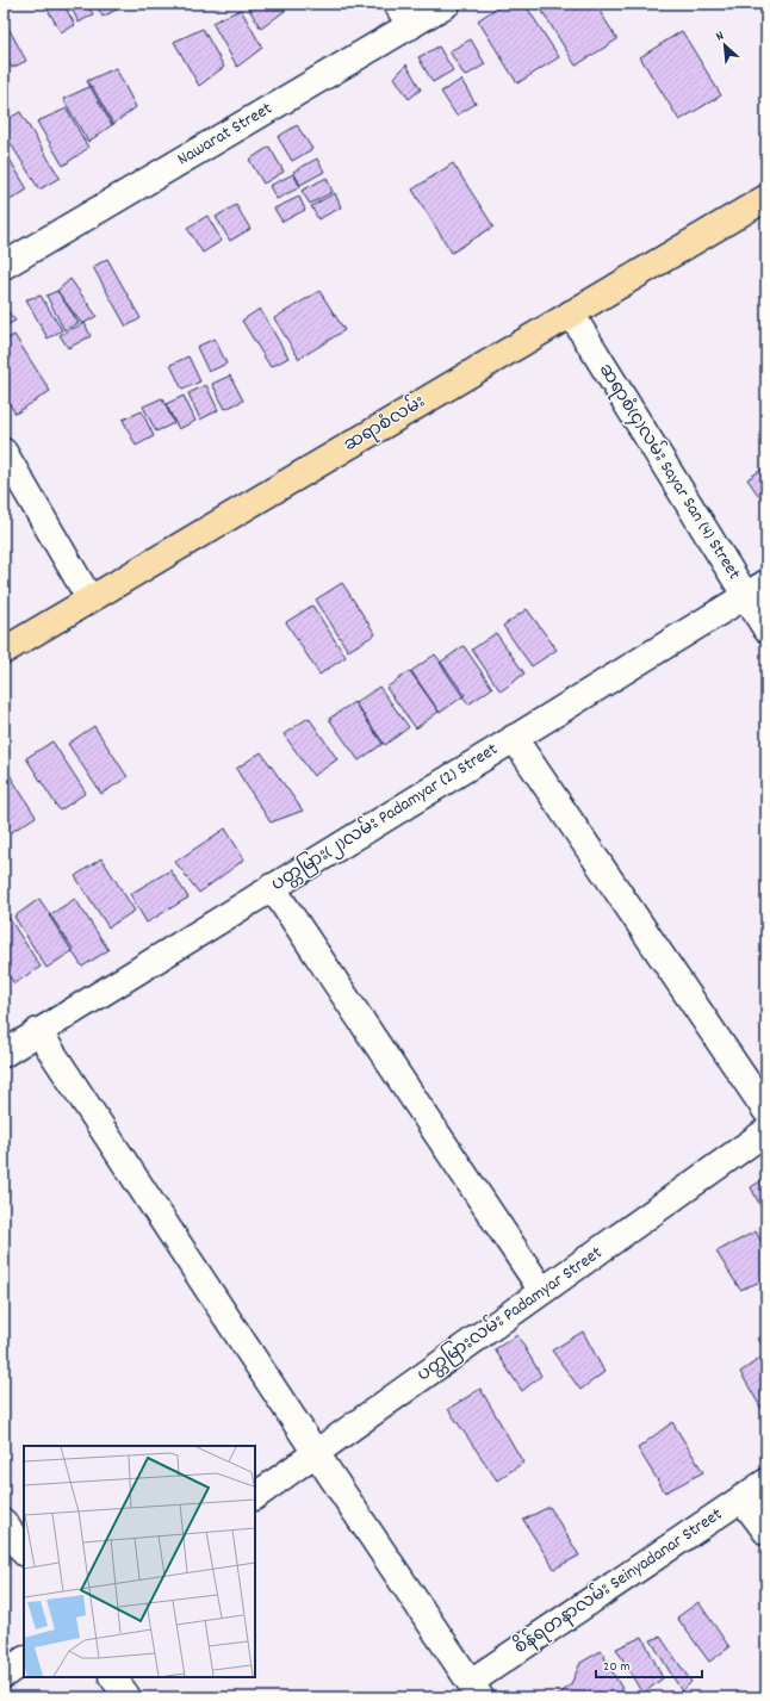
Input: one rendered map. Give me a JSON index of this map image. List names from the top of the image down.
{
  "streets": {
    "main road": ["ဆရာစံလမ်း"],
    "street": [
      "Nawarat Street",
      "ဆရာစံ(၄)လမ်း Sayar San (4) Street",
      "ပတ္တမြား(၂)လမ်း Padamyar (2) Street",
      "ပတ္တမြားလမ်း Padamyar Street",
      "စိန်ရတနာလမ်း Seinyadanar Street"
    ]
  },
  "crossings": [
    ["ဆရာစံလမ်း", "ဆရာစံ(၄)လမ်း Sayar San (4) Street"],
    ["ဆရာစံ(၄)လမ်း Sayar San (4) Street", "ပတ္တမြား(၂)လမ်း Padamyar (2) Street"]
  ],
  "scale_bar": "20 m",
  "north": "top left"
}
